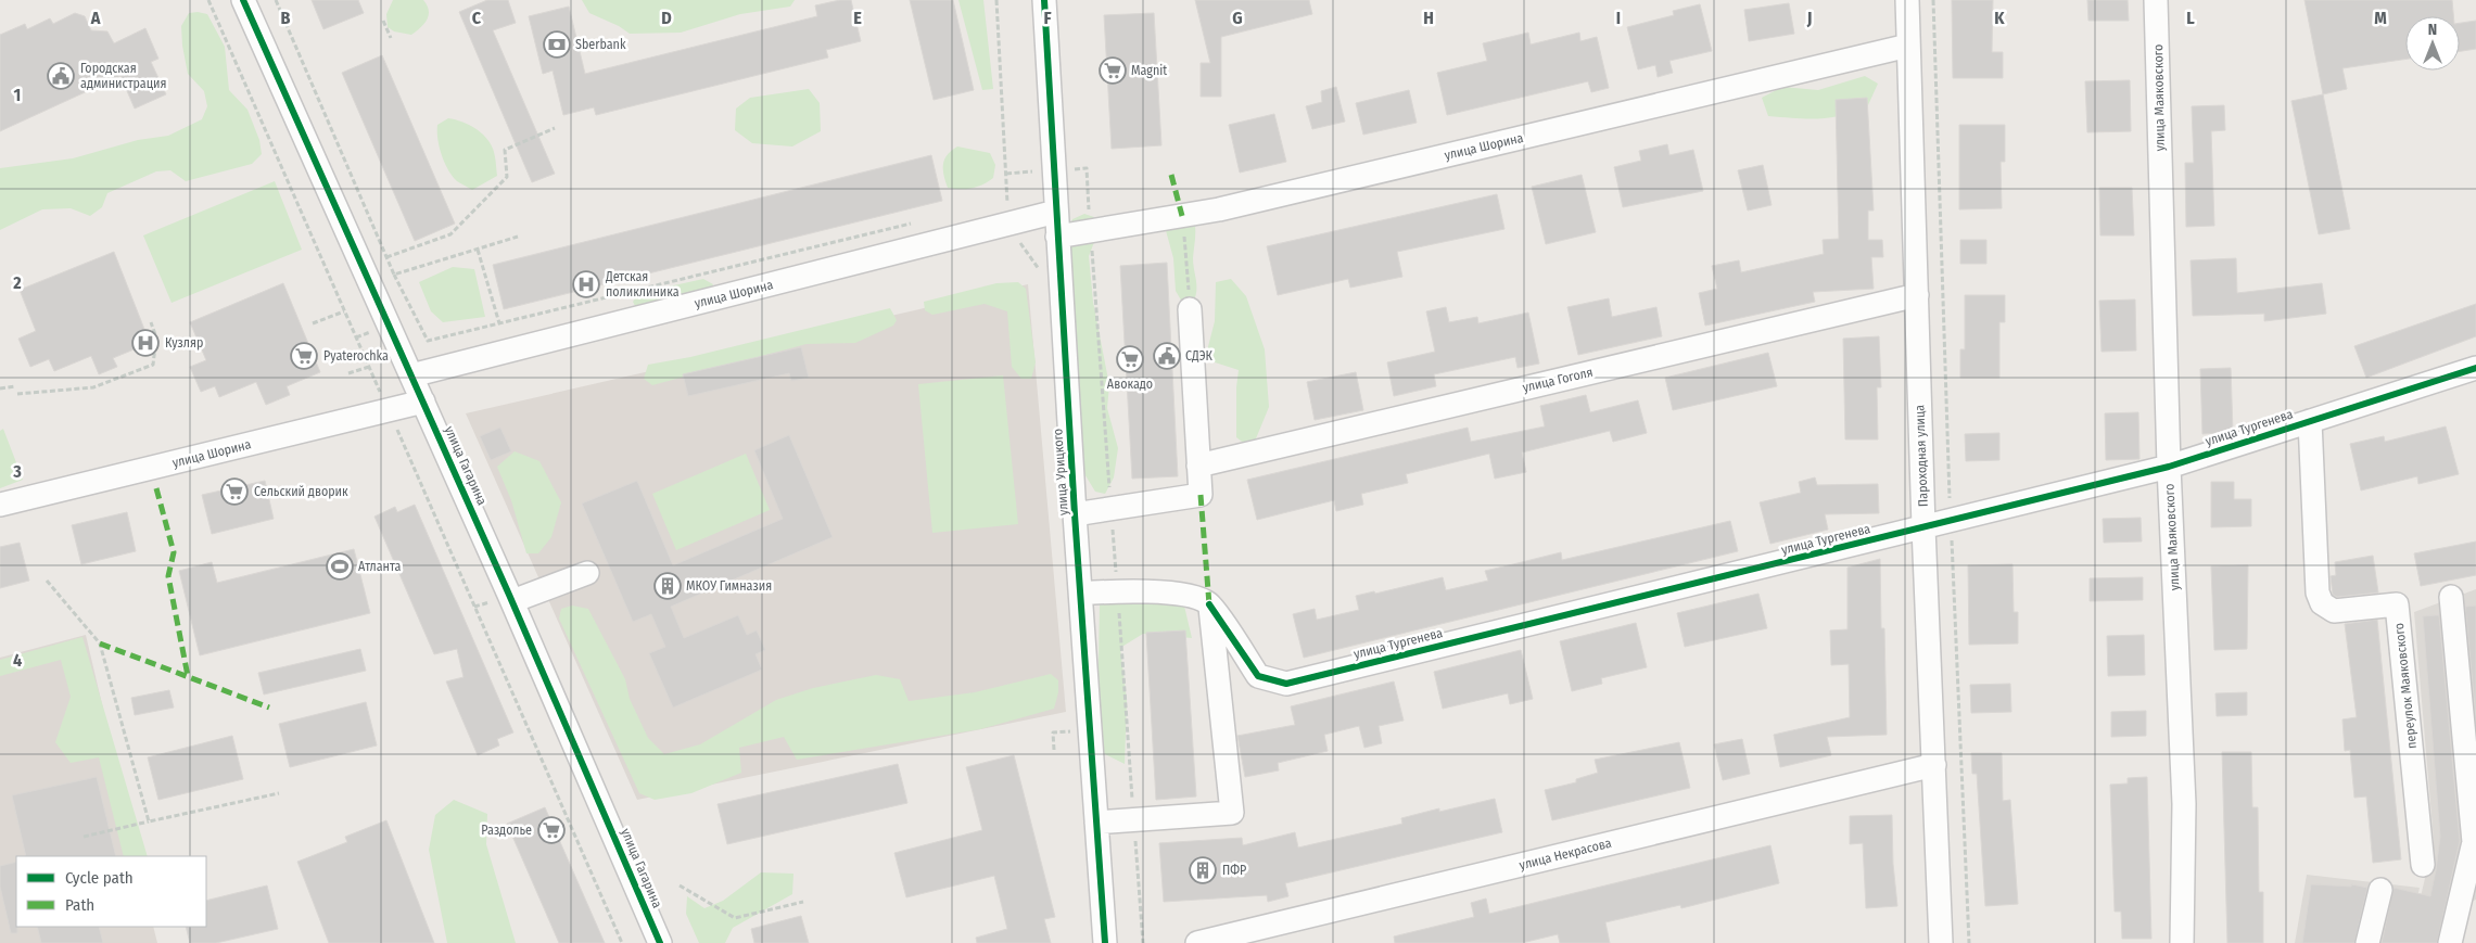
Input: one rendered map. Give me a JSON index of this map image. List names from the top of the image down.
{
  "streets": {
    "street": [
      "улица Маяковского",
      "улица Шорина",
      "улица Гоголя",
      "улица Тургенева",
      "Пароходная улица",
      "улица Гагарина",
      "улица Урицкого",
      "переулок Маяковского",
      "улица Некрасова"
    ]
  },
  "crossings": [
    ["улица Маяковского", "улица Тургенева"],
    ["улица Шорина", "Пароходная улица"],
    ["улица Шорина", "улица Гагарина"],
    ["улица Шорина", "улица Урицкого"],
    ["улица Гоголя", "Пароходная улица"],
    ["улица Тургенева", "Пароходная улица"],
    ["улица Тургенева", "переулок Маяковского"],
    ["Пароходная улица", "улица Некрасова"]
  ],
  "places": {
    "bank": ["Sberbank"],
    "supermarket": [
      "Magnit",
      "Pyaterochka",
      "Авокадо",
      "Сельский дворик",
      "Раздолье"
    ],
    "public building": ["Городская администрация", "СДЭК"],
    "hospital": ["Детская поликлиника", "Кузляр"],
    "sports": ["Атланта"],
    "building": ["МКОУ Гимназия", "ПФР"]
  },
  "legend": ["Cycle path", "Path"],
  "north": "top",
  "grid": {
    "columns": [
      "A",
      "B",
      "C",
      "D",
      "E",
      "F",
      "G",
      "H",
      "I",
      "J",
      "K",
      "L",
      "M"
    ],
    "rows": [
      "1",
      "2",
      "3",
      "4"
    ]
  }
}
